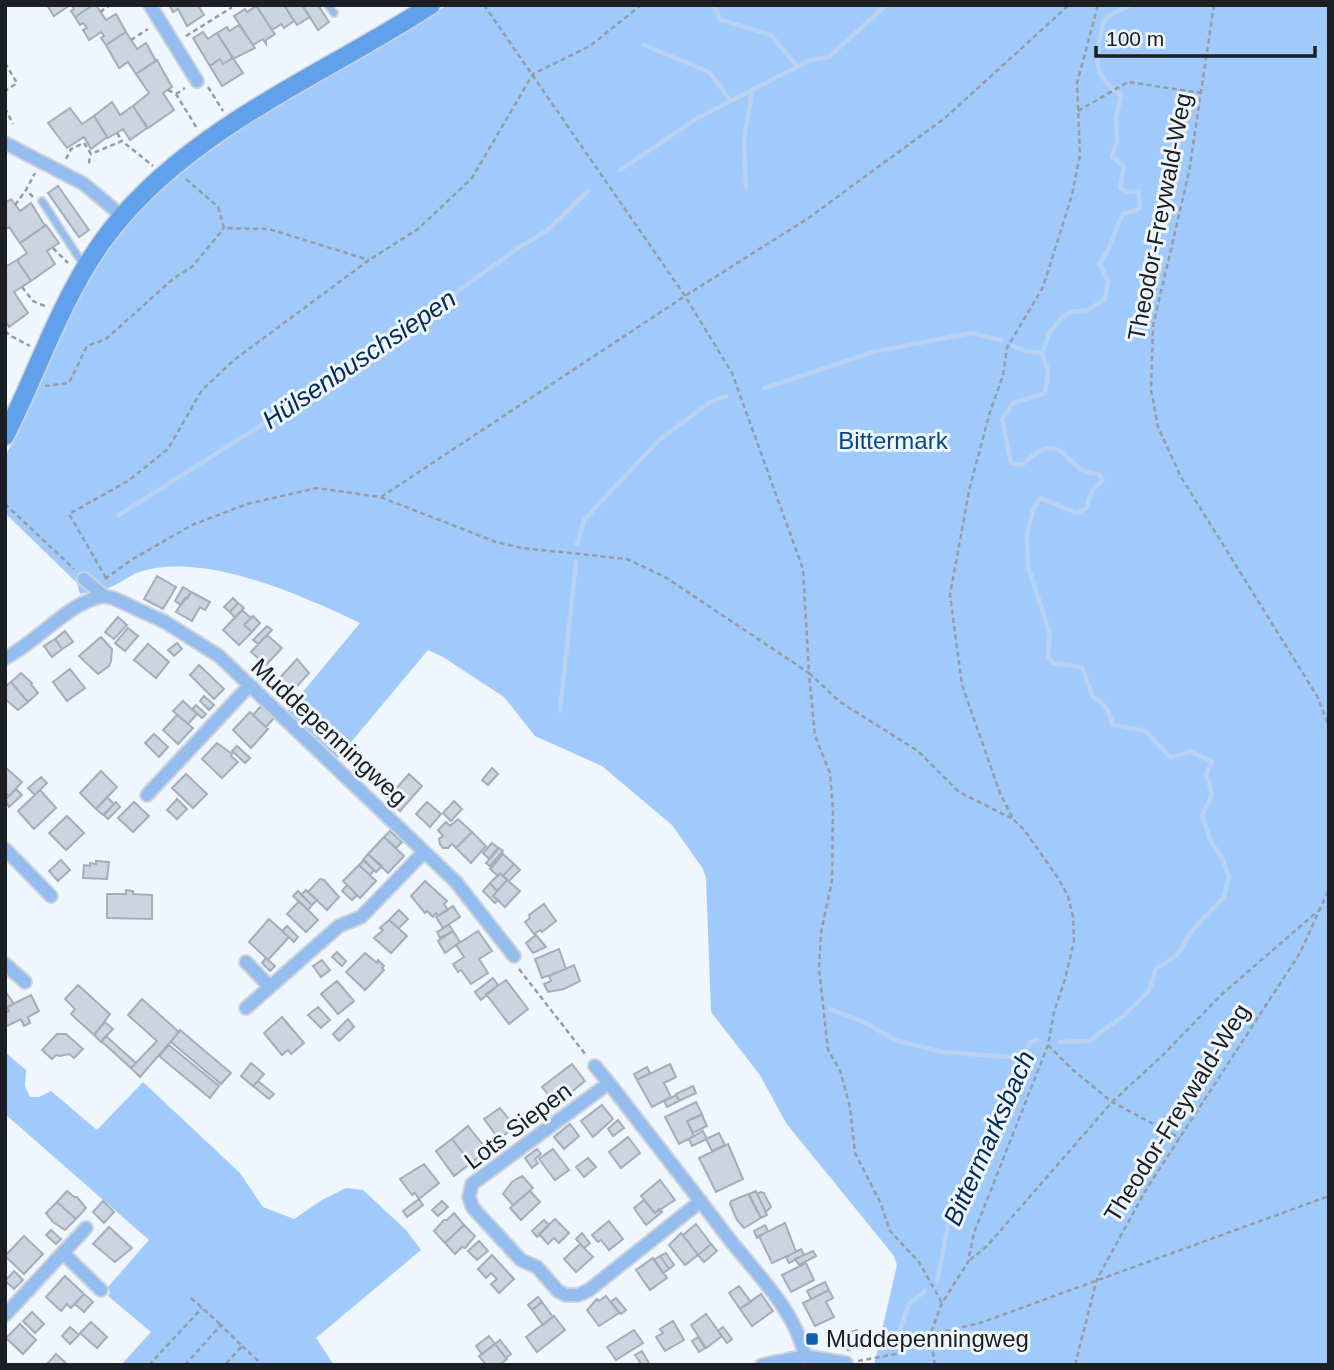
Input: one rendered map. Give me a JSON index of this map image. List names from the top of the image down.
{
  "streets": {
    "street": ["Muddepenningweg", "Lots Siepen"],
    "path": ["Theodor-Freywald-Weg"]
  },
  "water": ["Hülsenbuschsiepen", "Bittermarksbach"],
  "parks": ["Bittermark"],
  "places": {
    "transit": ["Muddepenningweg"]
  },
  "scale_bar": "100 m"
}
